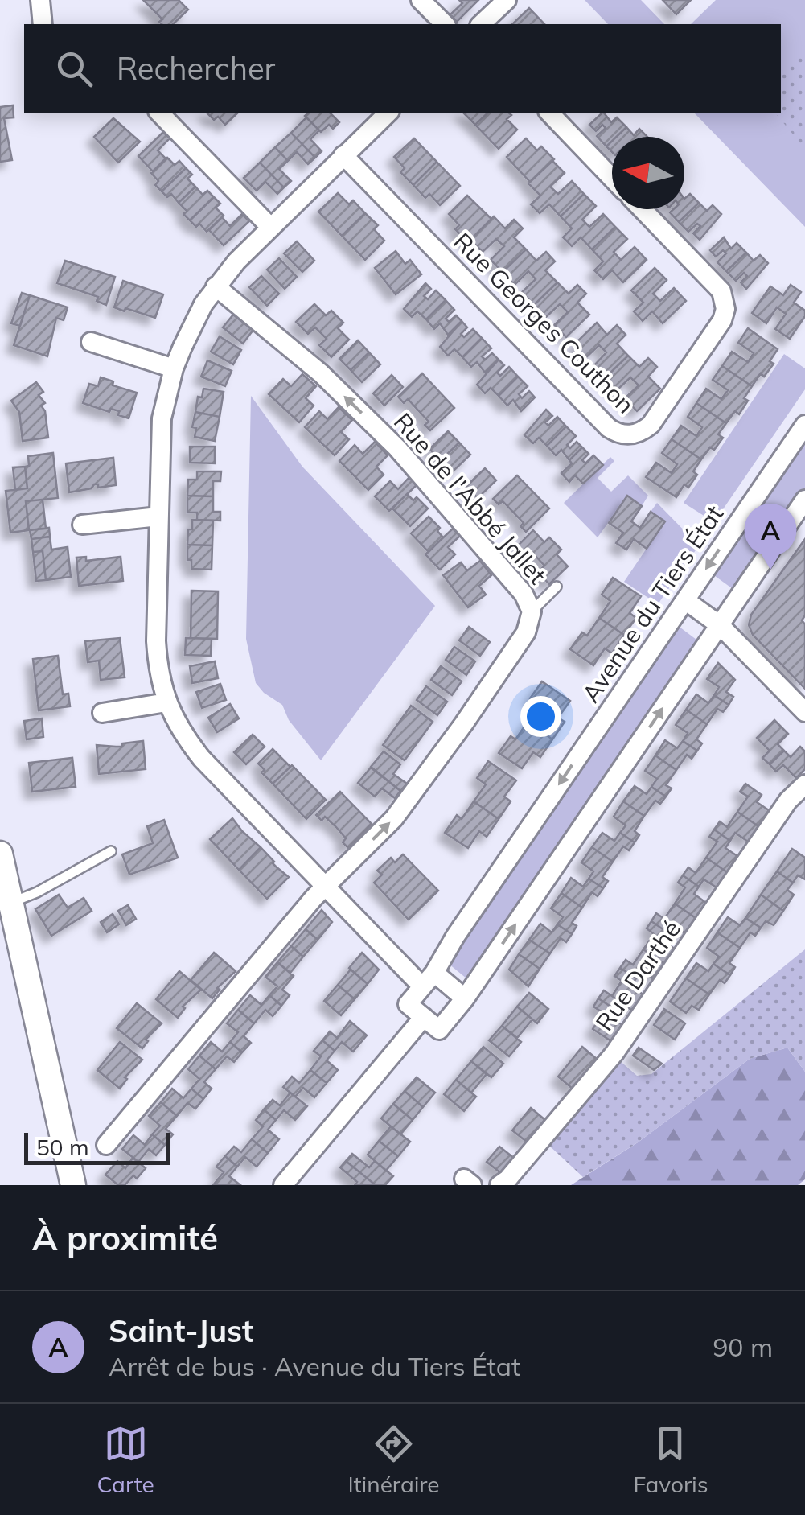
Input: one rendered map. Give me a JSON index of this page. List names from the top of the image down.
{
  "streets": {
    "street": [
      "Rue Georges Couthon",
      "Rue de l'Abbé Jallet",
      "Avenue du Tiers État",
      "Rue Darthé"
    ]
  },
  "scale_bar": "50 m",
  "north": "left",
  "page": {
    "search": "Rechercher",
    "pins": "A",
    "scale": "50 m",
    "heading": "À proximité",
    "list": [
      {
        "mark": "A",
        "name": "Saint-Just",
        "note": "Arrêt de bus · Avenue du Tiers État",
        "value": "90 m"
      }
    ],
    "nav": ["Carte", "Itinéraire", "Favoris"]
  }
}
